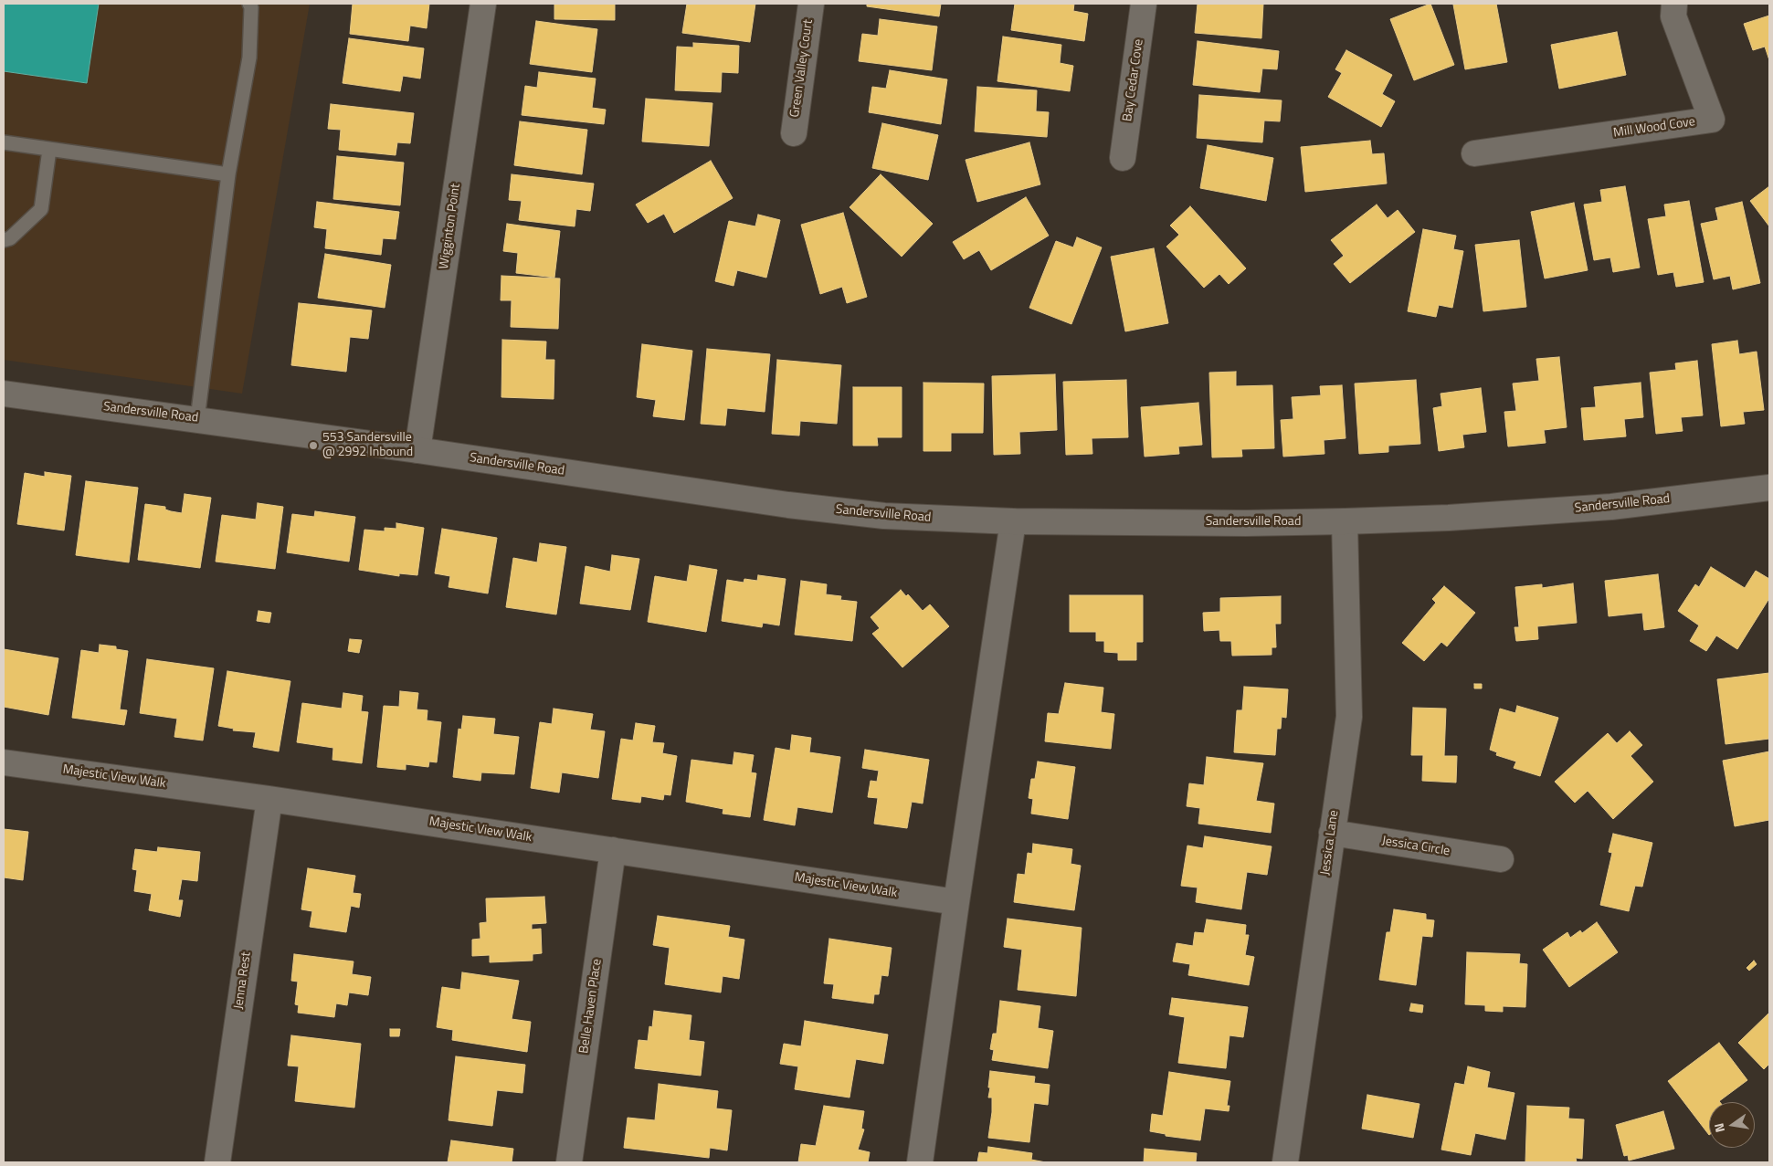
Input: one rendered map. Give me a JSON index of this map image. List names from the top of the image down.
{
  "streets": {
    "street": [
      "Green Valley Court",
      "Bay Cedar Cove",
      "Mill Wood Cove",
      "Wigginton Point",
      "Sandersville Road",
      "Majestic View Walk",
      "Jessica Lane",
      "Jessica Circle",
      "Jenna Rest",
      "Belle Haven Place"
    ]
  },
  "crossings": [
    ["Wigginton Point", "Sandersville Road"],
    ["Sandersville Road", "Jessica Lane"],
    ["Majestic View Walk", "Jenna Rest"],
    ["Majestic View Walk", "Belle Haven Place"],
    ["Jessica Lane", "Jessica Circle"]
  ],
  "places": ["553 Sandersville @ 2992 Inbound"],
  "north": "left"
}
